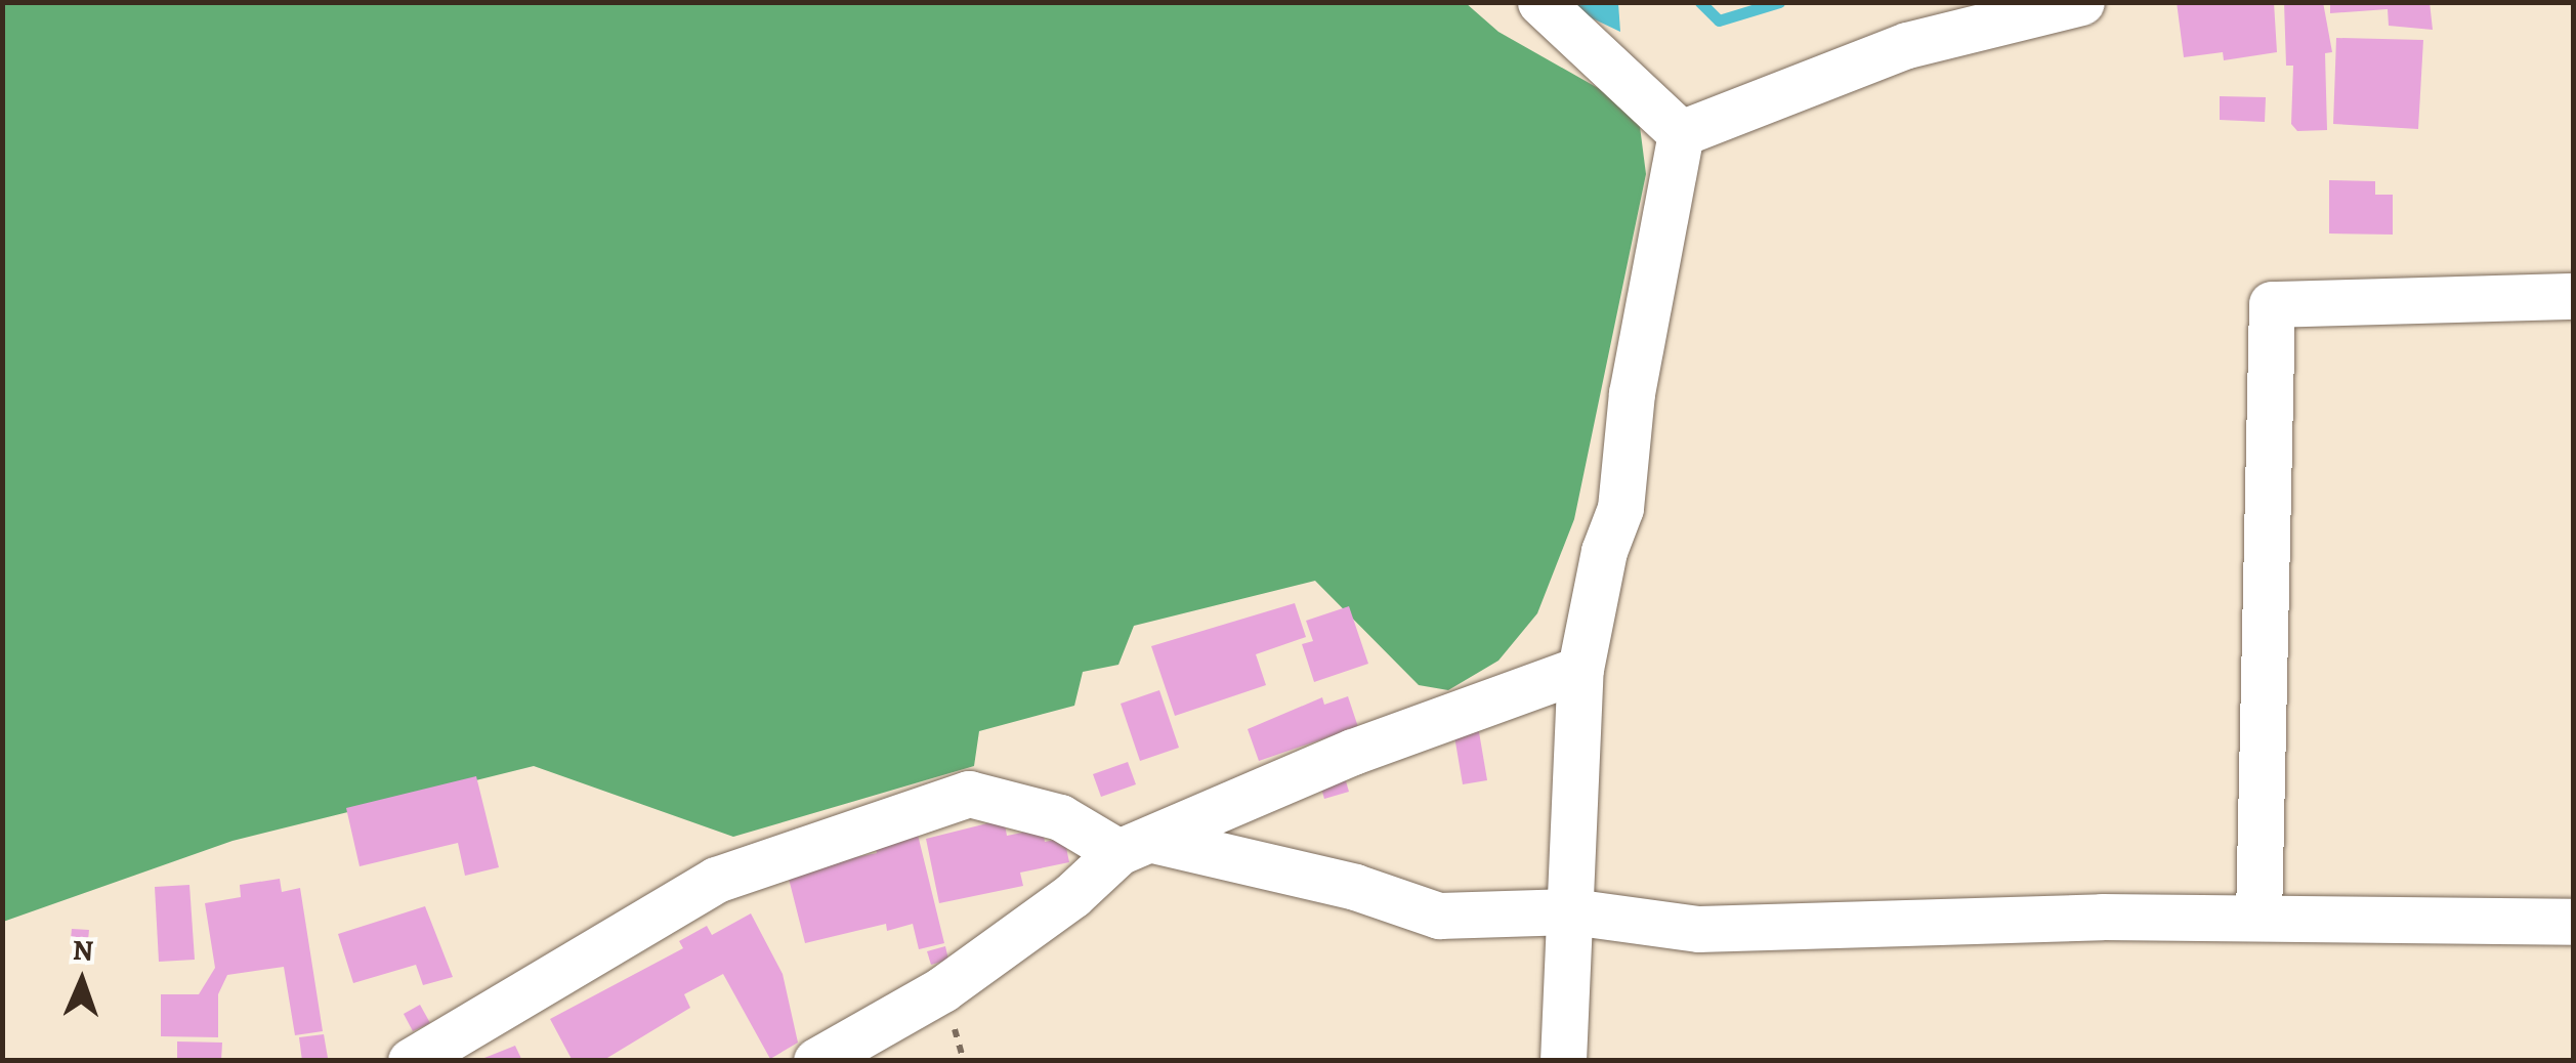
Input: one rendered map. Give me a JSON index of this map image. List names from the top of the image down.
{
  "north": "top"
}
